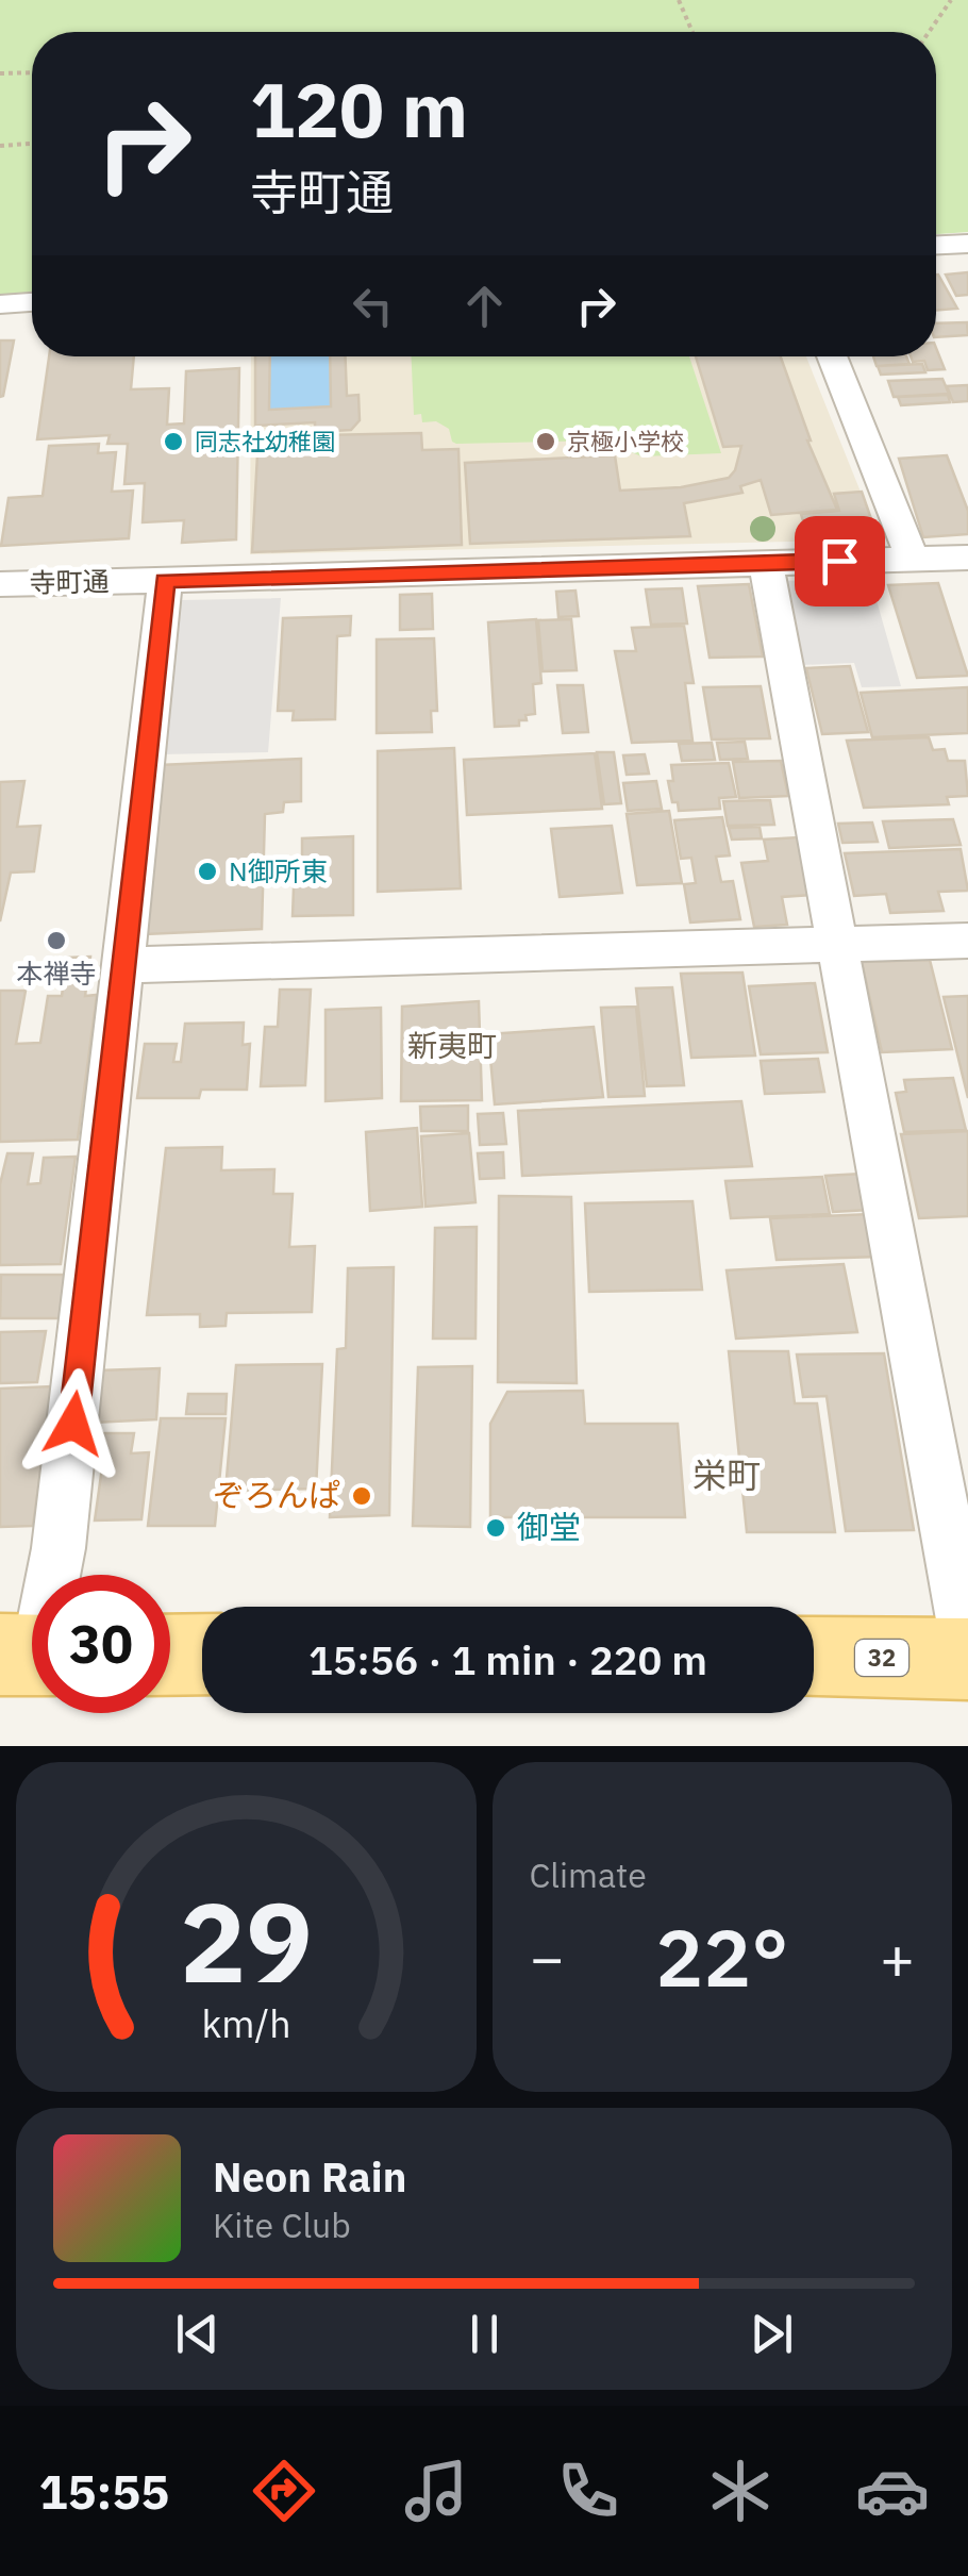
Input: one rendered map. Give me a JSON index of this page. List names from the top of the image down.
{
  "streets": {
    "main road": ["32"],
    "street": ["寺町通"]
  },
  "districts": ["新夷町", "栄町"],
  "places": [
    "同志社幼稚園",
    "京極小学校",
    "N御所東",
    "本禅寺",
    "ぞろんぱ",
    "御堂"
  ],
  "page": {
    "turn": ["120 m", "寺町通"],
    "limit": "30",
    "trip": "15:56 · 1 min · 220 m",
    "tile": "Climate",
    "heat": ["−", "22°", "+"],
    "song": ["Neon Rain", "Kite Club"],
    "tabs": "15:55",
    "gauge": ["29", "km/h"]
  }
}
